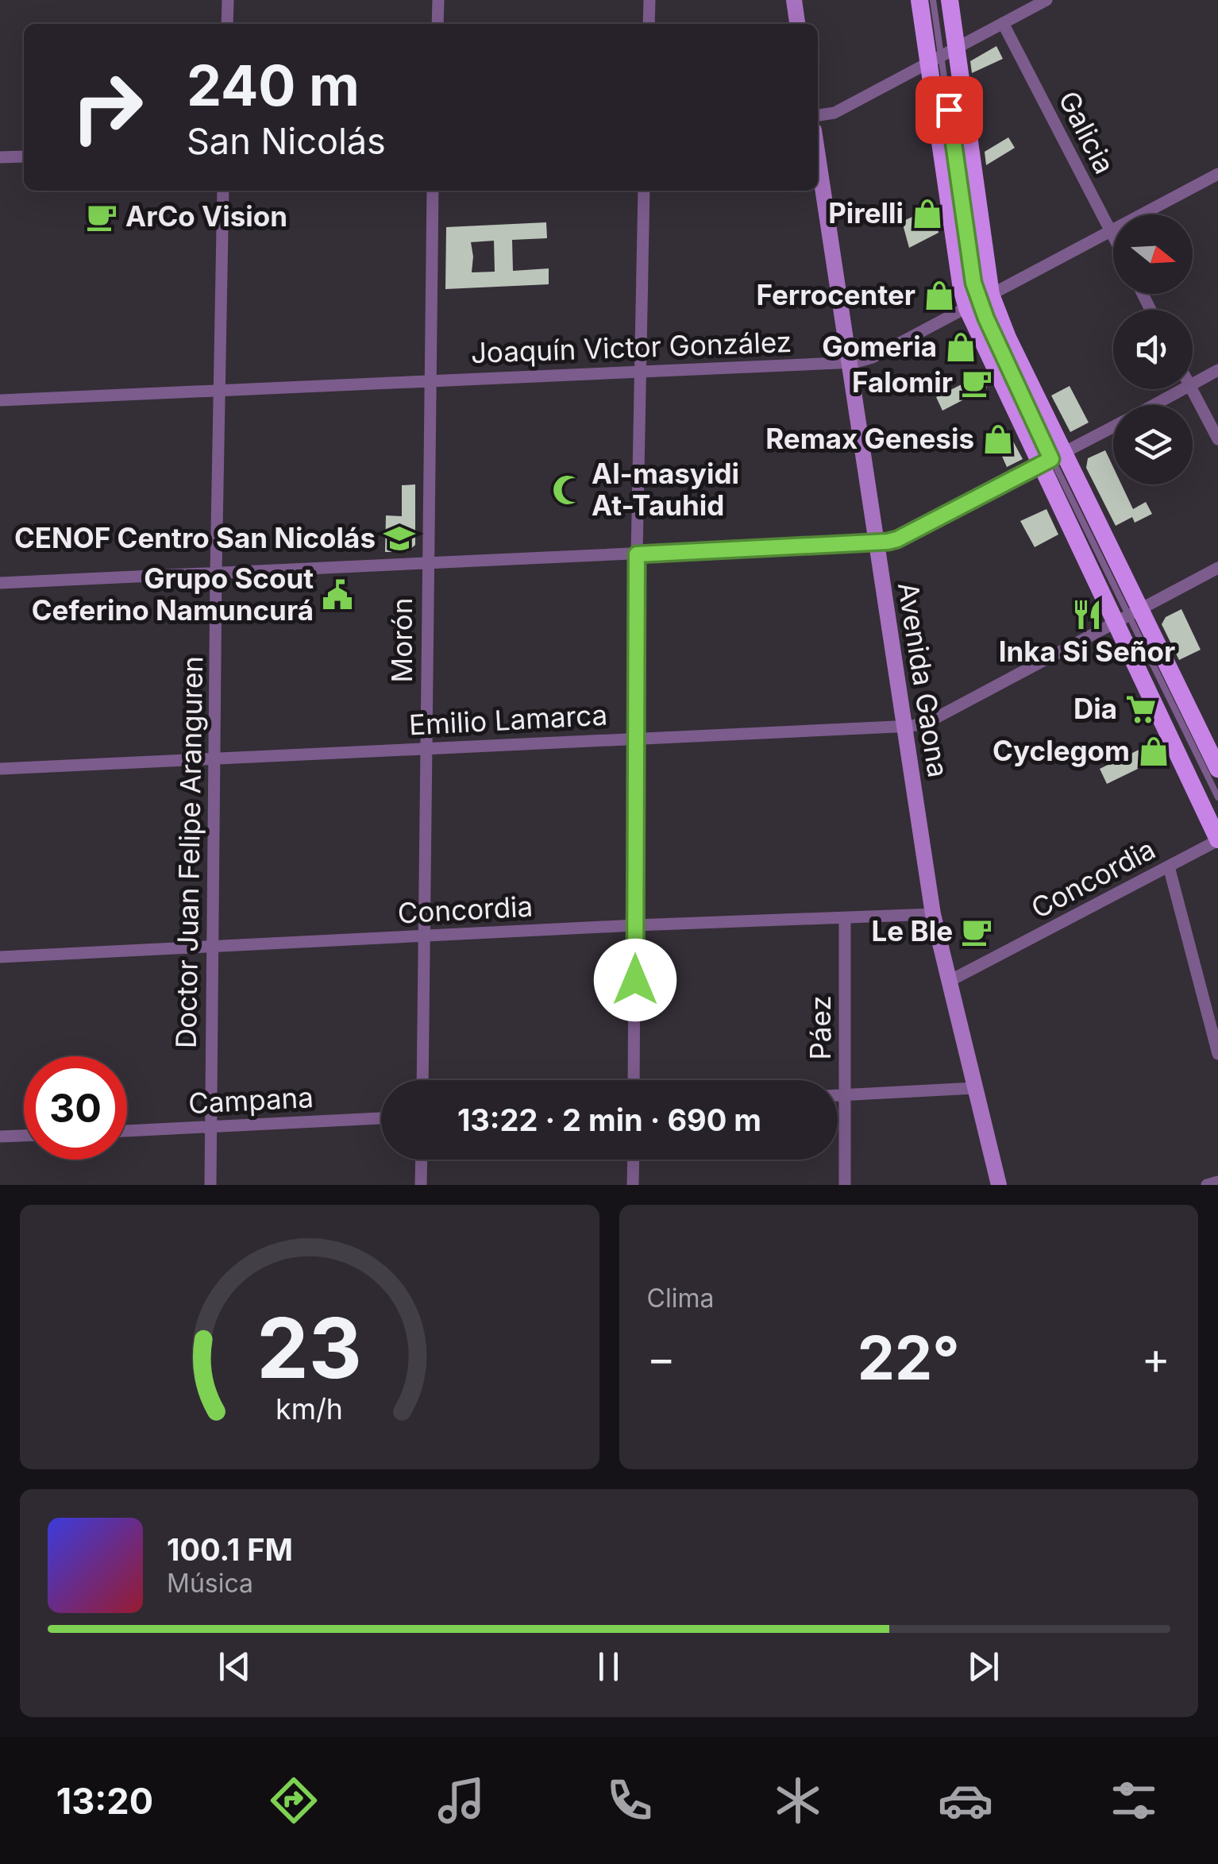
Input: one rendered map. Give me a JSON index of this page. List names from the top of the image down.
{
  "streets": {
    "main road": ["Avenida Gaona"],
    "street": [
      "Galicia",
      "Joaquín Victor González",
      "Morón",
      "Emilio Lamarca",
      "Doctor Juan Felipe Aranguren",
      "Concordia",
      "Páez",
      "Campana"
    ]
  },
  "crossings": [
    ["Galicia", "Joaquín Victor González"],
    ["Joaquín Victor González", "Morón"],
    ["Joaquín Victor González", "Avenida Gaona"],
    ["Joaquín Victor González", "Doctor Juan Felipe Aranguren"],
    ["Morón", "Emilio Lamarca"],
    ["Morón", "Concordia"],
    ["Avenida Gaona", "Emilio Lamarca"],
    ["Avenida Gaona", "Concordia"],
    ["Emilio Lamarca", "Doctor Juan Felipe Aranguren"],
    ["Doctor Juan Felipe Aranguren", "Concordia"],
    ["Doctor Juan Felipe Aranguren", "Campana"],
    ["Concordia", "Páez"]
  ],
  "places": {
    "shop": [
      "Pirelli",
      "Ferrocenter",
      "Gomeria",
      "Remax Genesis",
      "Cyclegom"
    ],
    "cafe": ["ArCo Vision", "Falomir", "Le Ble"],
    "mosque": ["Al-masyidi At-Tauhid"],
    "school or university": ["CENOF Centro San Nicolás"],
    "public building": ["Grupo Scout Ceferino Namuncurá"],
    "restaurant": ["Inka Si Señor"],
    "supermarket": ["Dia"]
  },
  "north": "right",
  "page": {
    "turn": ["240 m", "San Nicolás"],
    "limit": "30",
    "trip": "13:22 · 2 min · 690 m",
    "tile": "Clima",
    "heat": ["−", "22°", "+"],
    "song": ["100.1 FM", "Música"],
    "tabs": "13:20",
    "gauge": ["23", "km/h"]
  }
}
